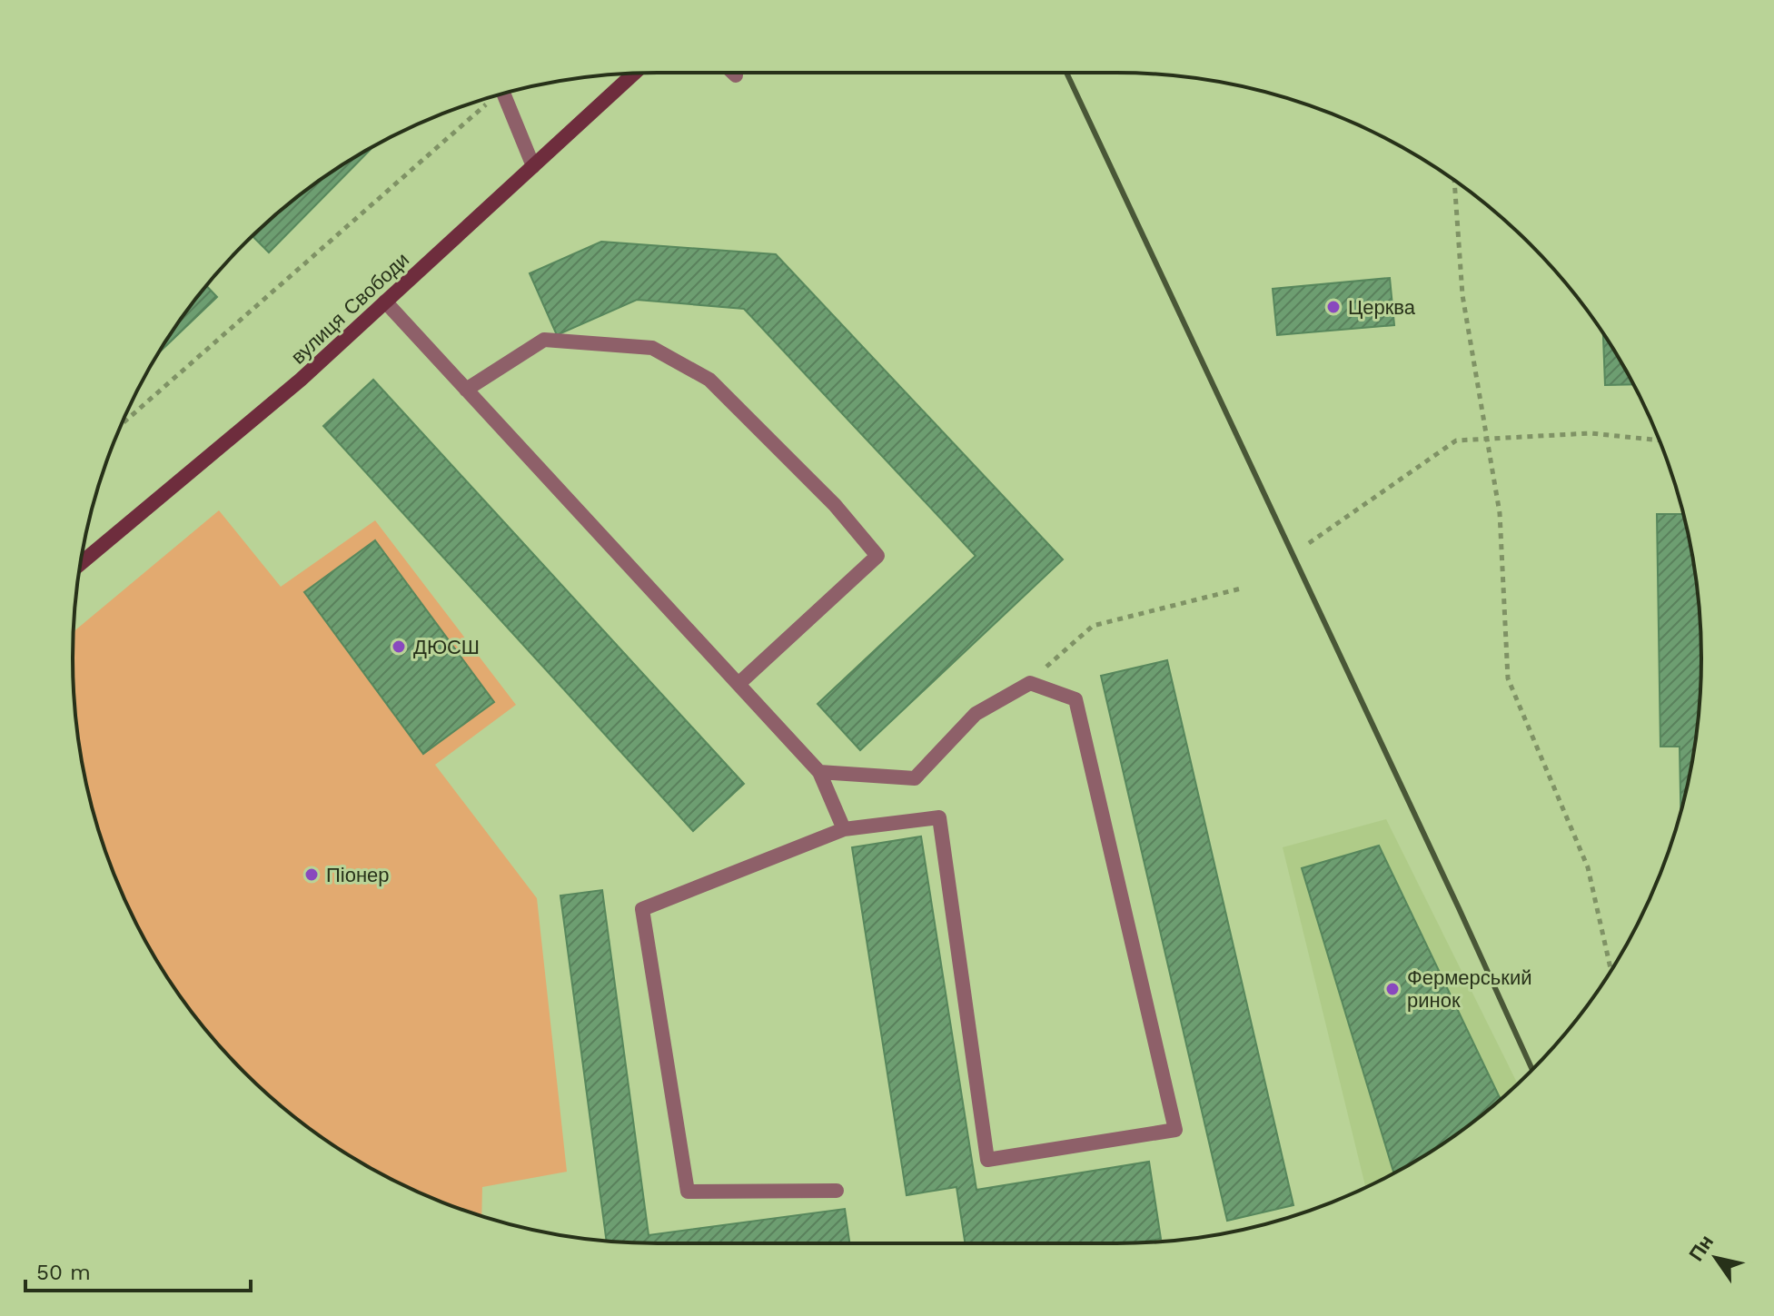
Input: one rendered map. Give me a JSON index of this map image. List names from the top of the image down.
{
  "streets": {
    "main road": ["вулиця Свободи"]
  },
  "places": [
    "Церква",
    "ДЮСШ",
    "Піонер",
    "Фермерський ринок"
  ],
  "scale_bar": "50 m",
  "north": "top left"
}
